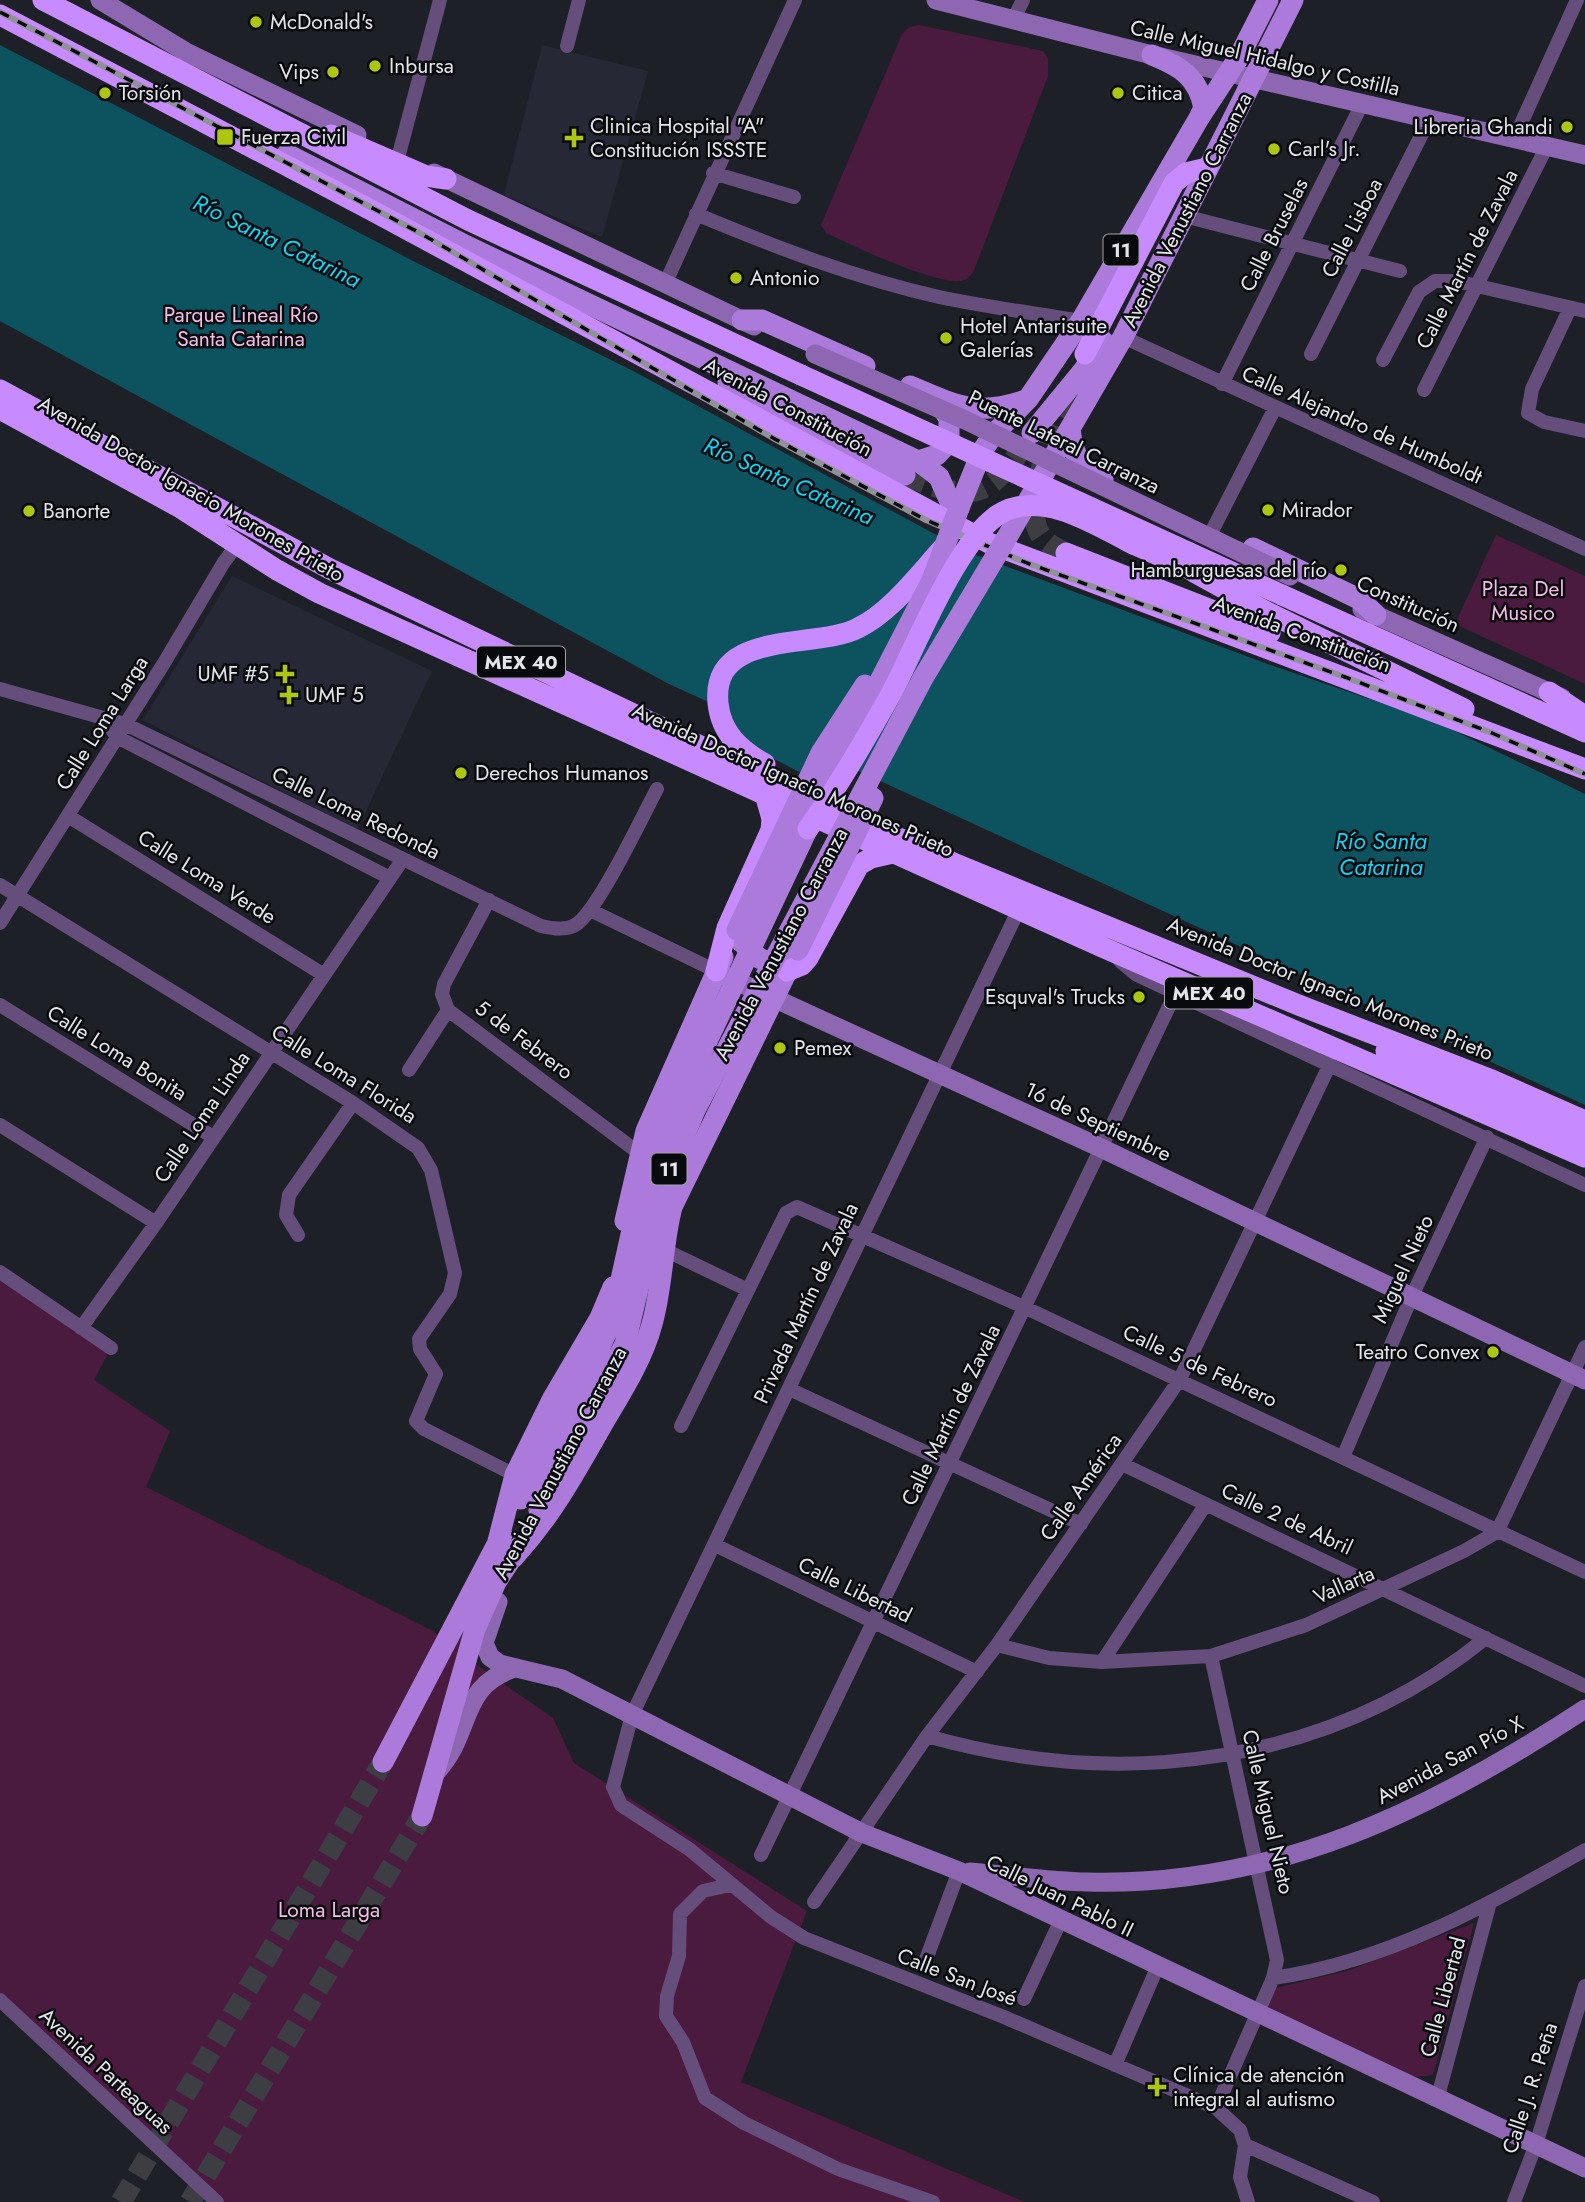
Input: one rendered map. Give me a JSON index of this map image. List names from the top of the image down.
{
  "streets": {
    "highway": ["Avenida Constitución", "Avenida Doctor Ignacio Morones Prieto", "MEX 40"],
    "main road": ["Avenida Venustiano Carranza", "11"],
    "street": [
      "Calle Miguel Hidalgo y Costilla",
      "Calle Lisboa",
      "Calle Bruselas",
      "Calle Martín de Zavala",
      "Calle Alejandro de Humboldt",
      "Puente Lateral Carranza",
      "Constitución",
      "Calle Loma Larga",
      "Calle Loma Redonda",
      "Calle Loma Verde",
      "5 de Febrero",
      "Calle Loma Bonita",
      "Calle Loma Florida",
      "Calle Loma Linda",
      "16 de Septiembre",
      "Miguel Nieto",
      "Privada Martín de Zavala",
      "Calle 5 de Febrero",
      "Calle América",
      "Calle 2 de Abril",
      "Vallarta",
      "Calle Libertad",
      "Avenida San Pío X",
      "Calle Miguel Nieto",
      "Calle Juan Pablo II",
      "Calle San José",
      "Avenida Parteaguas",
      "Calle J. R. Peña"
    ]
  },
  "crossings": [
    ["Calle Miguel Hidalgo y Costilla", "Avenida Venustiano Carranza"],
    ["Calle Miguel Hidalgo y Costilla", "Calle Lisboa"],
    ["Calle Miguel Hidalgo y Costilla", "Calle Bruselas"],
    ["Calle Miguel Hidalgo y Costilla", "Calle Martín de Zavala"],
    ["Avenida Venustiano Carranza", "Calle Alejandro de Humboldt"],
    ["Avenida Venustiano Carranza", "Calle Juan Pablo II"],
    ["Calle Bruselas", "Calle Alejandro de Humboldt"],
    ["Calle Martín de Zavala", "16 de Septiembre"],
    ["Calle Martín de Zavala", "Calle 5 de Febrero"],
    ["Calle Martín de Zavala", "Calle Libertad"],
    ["Calle Martín de Zavala", "Calle Juan Pablo II"],
    ["Avenida Constitución", "Puente Lateral Carranza"],
    ["Avenida Constitución", "Constitución"],
    ["Puente Lateral Carranza", "Constitución"],
    ["Avenida Doctor Ignacio Morones Prieto", "MEX 40"],
    ["Avenida Doctor Ignacio Morones Prieto", "Calle Loma Larga"],
    ["Avenida Doctor Ignacio Morones Prieto", "Privada Martín de Zavala"],
    ["Calle Loma Larga", "Calle Loma Redonda"],
    ["Calle Loma Larga", "Calle Loma Verde"],
    ["Calle Loma Larga", "Calle Loma Florida"],
    ["Calle Loma Redonda", "5 de Febrero"],
    ["Calle Loma Redonda", "Calle Loma Linda"],
    ["Calle Loma Redonda", "16 de Septiembre"],
    ["Calle Loma Verde", "Calle Loma Linda"],
    ["Calle Loma Bonita", "Calle Loma Linda"],
    ["Calle Loma Florida", "Calle Loma Linda"],
    ["16 de Septiembre", "Miguel Nieto"],
    ["16 de Septiembre", "Privada Martín de Zavala"],
    ["16 de Septiembre", "Calle América"],
    ["Miguel Nieto", "Calle 5 de Febrero"],
    ["Privada Martín de Zavala", "Calle 5 de Febrero"],
    ["Privada Martín de Zavala", "Calle Libertad"],
    ["Privada Martín de Zavala", "Calle Juan Pablo II"],
    ["Privada Martín de Zavala", "Calle San José"],
    ["Calle 5 de Febrero", "Calle América"],
    ["Calle 5 de Febrero", "Vallarta"],
    ["Calle América", "Calle 2 de Abril"],
    ["Calle América", "Vallarta"],
    ["Calle América", "Calle Libertad"],
    ["Calle América", "Calle Juan Pablo II"],
    ["Calle 2 de Abril", "Vallarta"],
    ["Vallarta", "Calle Miguel Nieto"],
    ["Calle Libertad", "Calle Juan Pablo II"],
    ["Avenida San Pío X", "Calle Miguel Nieto"],
    ["Avenida San Pío X", "Calle Juan Pablo II"],
    ["Calle Juan Pablo II", "Calle San José"],
    ["Calle Juan Pablo II", "Calle J. R. Peña"]
  ],
  "water": ["Río Santa Catarina"],
  "parks": ["Parque Lineal Río Santa Catarina", "Plaza Del Musico", "Loma Larga"],
  "places": {
    "other": [
      "McDonald's",
      "Inbursa",
      "Vips",
      "Torsión",
      "Citica",
      "Libreria Ghandi",
      "Carl's Jr.",
      "Antonio",
      "Hotel Antarisuite Galerías",
      "Mirador",
      "Banorte",
      "Hamburguesas del río",
      "Derechos Humanos",
      "Esquval's Trucks",
      "Pemex",
      "Teatro Convex"
    ],
    "transit": ["Fuerza Civil"],
    "health": [
      "Clinica Hospital \"A\" Constitución ISSSTE",
      "UMF #5",
      "UMF 5",
      "Clínica de atención integral al autismo"
    ]
  }
}
